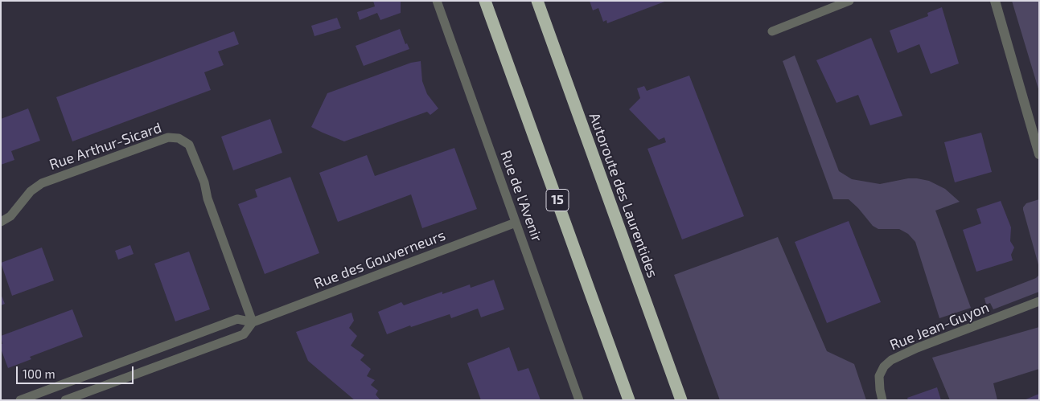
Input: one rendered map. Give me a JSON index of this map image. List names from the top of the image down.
{
  "streets": {
    "highway": ["Autoroute des Laurentides", "15"],
    "street": [
      "Rue Arthur-Sicard",
      "Rue de l'Avenir",
      "Rue des Gouverneurs",
      "Rue Jean-Guyon"
    ]
  },
  "crossings": [
    ["Rue Arthur-Sicard", "Rue des Gouverneurs"],
    ["Rue de l'Avenir", "Rue des Gouverneurs"]
  ],
  "scale_bar": "100 m"
}
